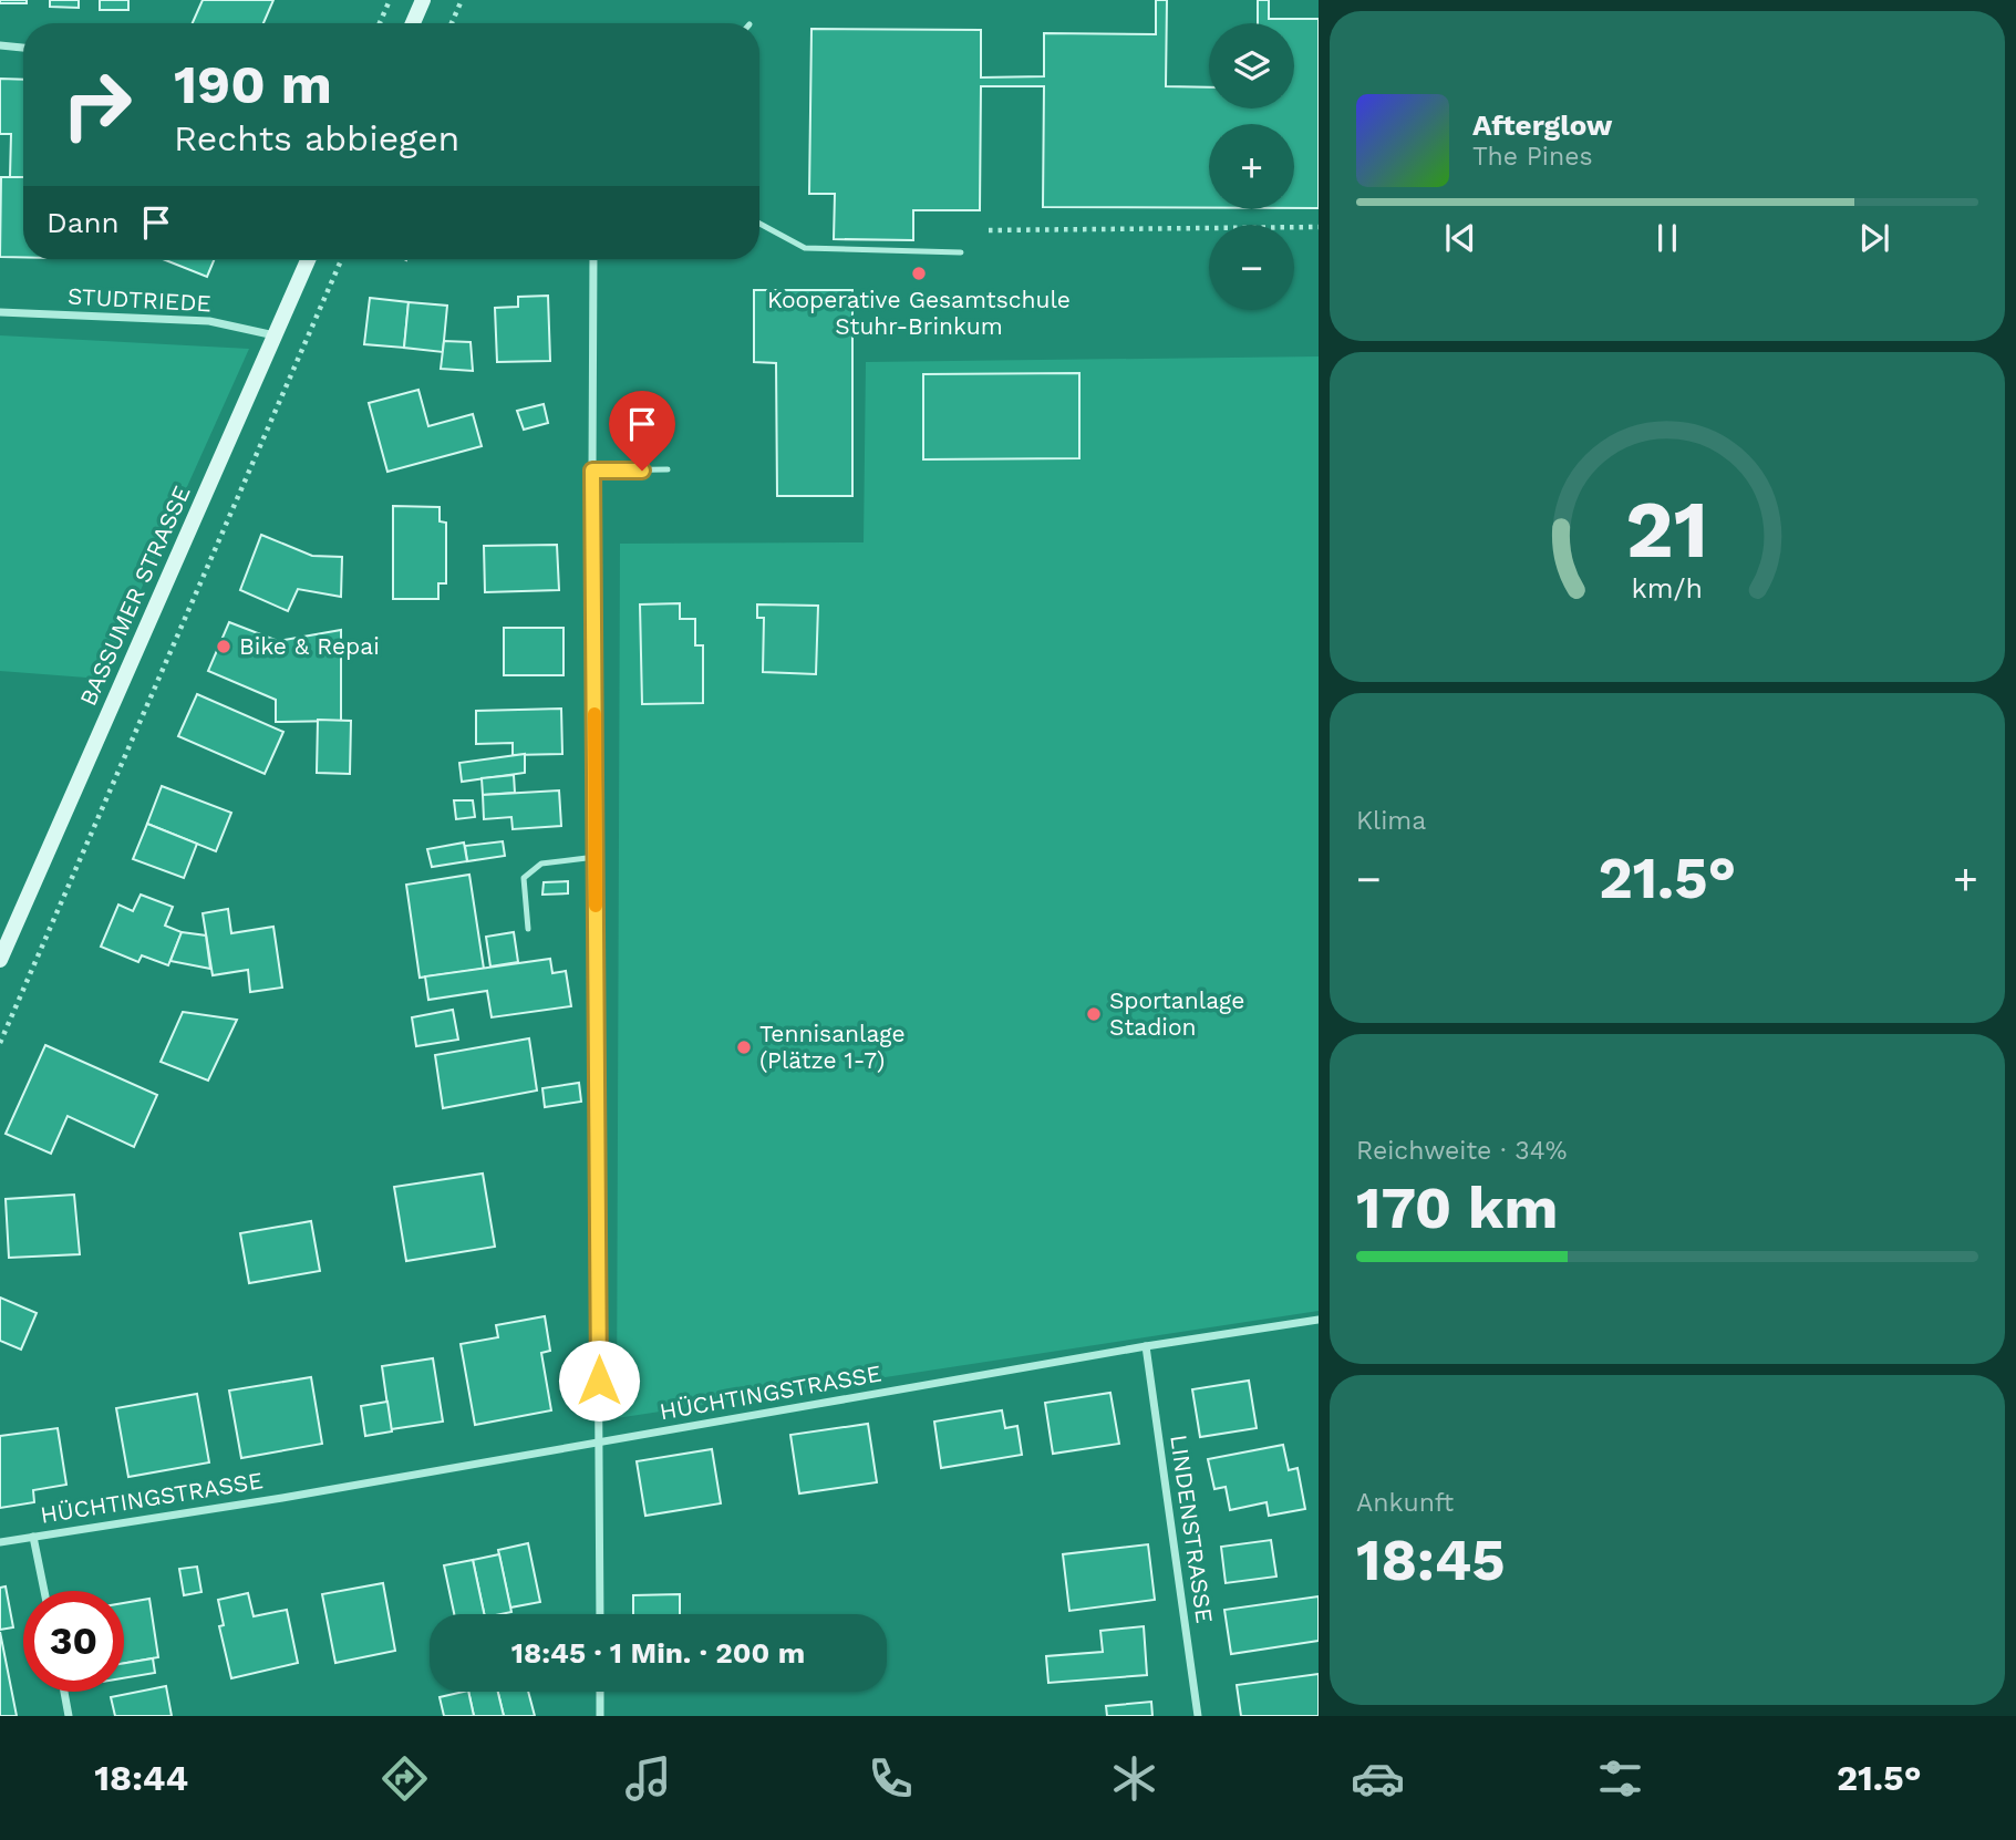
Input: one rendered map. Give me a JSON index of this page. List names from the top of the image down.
{
  "streets": {
    "street": [
      "STUDTRIEDE",
      "BASSUMER STRASSE",
      "HÜCHTINGSTRASSE",
      "LINDENSTRASSE"
    ]
  },
  "crossings": [
    ["STUDTRIEDE", "BASSUMER STRASSE"],
    ["HÜCHTINGSTRASSE", "LINDENSTRASSE"]
  ],
  "places": [
    "Kooperative Gesamtschule Stuhr-Brinkum",
    "Bike & Repai",
    "Sportanlage Stadion",
    "Tennisanlage (Plätze 1-7)"
  ],
  "page": {
    "map_buttons": ["+", "−"],
    "turn": ["190 m", "Rechts abbiegen"],
    "song": ["Afterglow", "The Pines"],
    "then": "Dann",
    "tile": [
      "Klima",
      ["Reichweite · 34%", "170 km"],
      ["Ankunft", "18:45"]
    ],
    "heat": ["−", "21.5°", "+"],
    "limit": "30",
    "trip": "18:45 · 1 Min. · 200 m",
    "tabs": ["18:44", "21.5°"],
    "gauge": ["21", "km/h"]
  }
}
